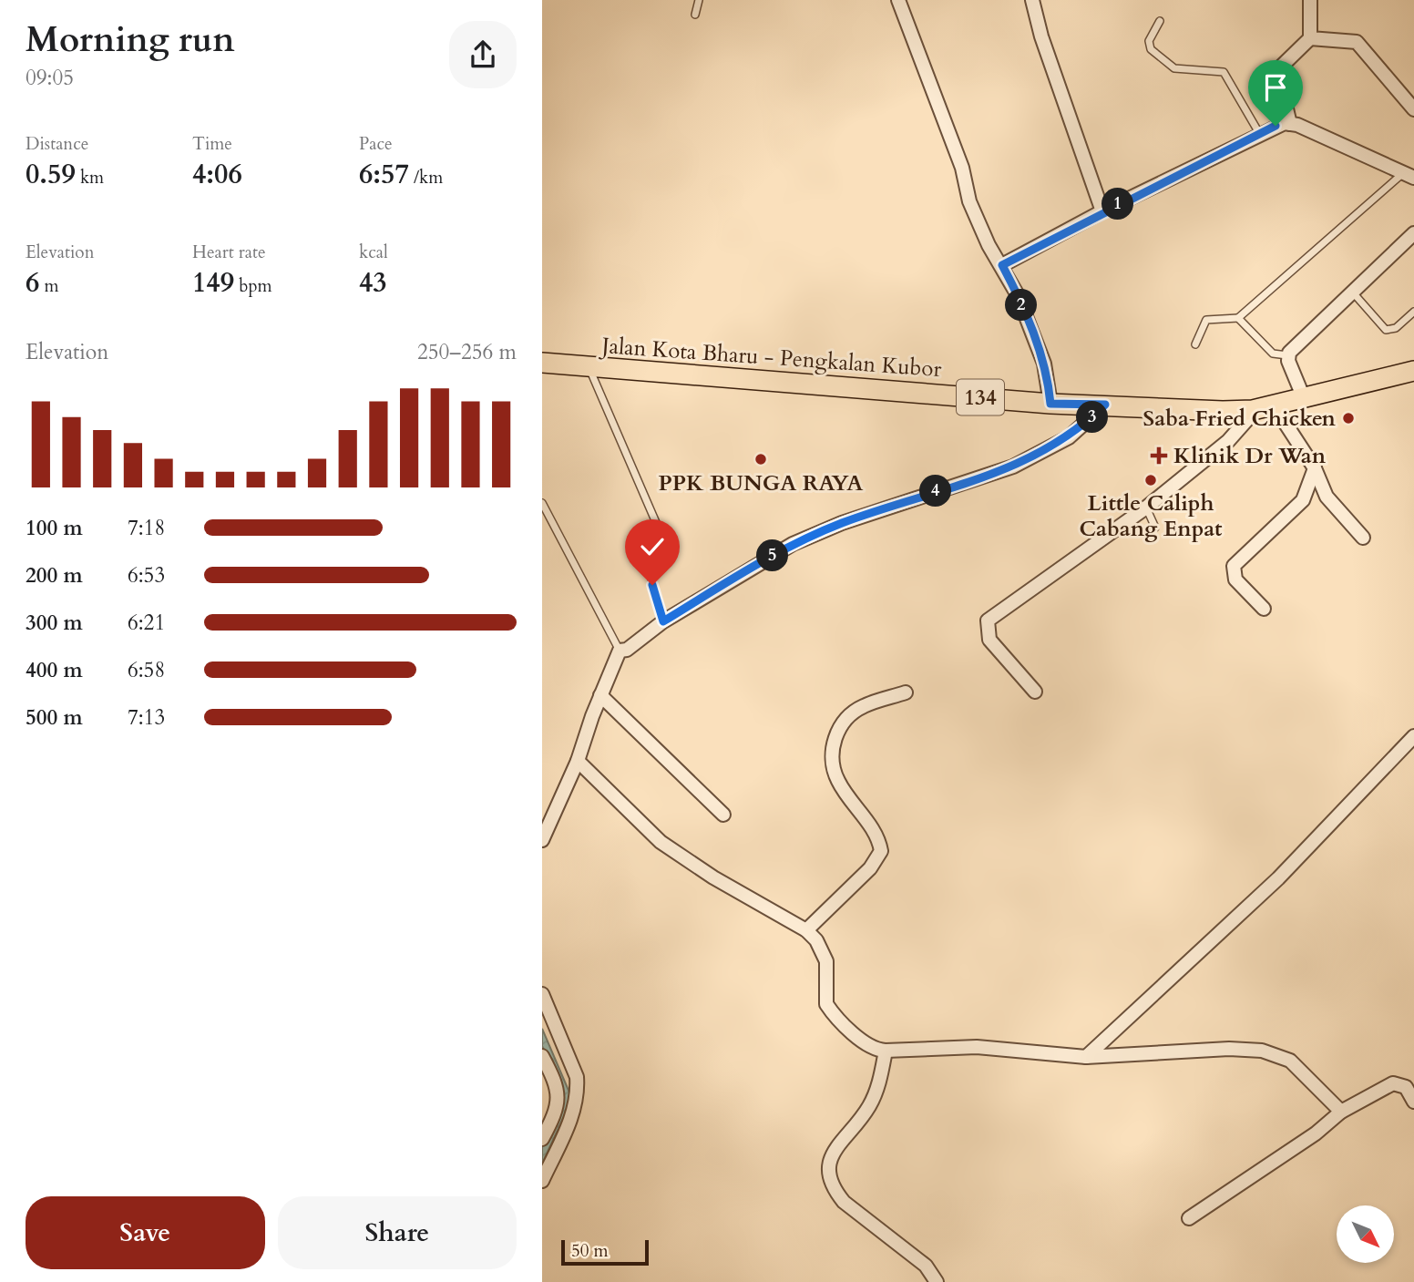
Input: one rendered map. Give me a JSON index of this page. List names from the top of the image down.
{
  "streets": {
    "main road": ["Jalan Kota Bharu - Pengkalan Kubor", "134"]
  },
  "places": {
    "other": ["Saba Fried Chicken", "PPK BUNGA RAYA", "Little Caliph Cabang Enpat"],
    "health": ["Klinik Dr Wan"]
  },
  "scale_bar": "50 m",
  "north": "bottom right",
  "page": {
    "heading": ["Morning run", "09:05"],
    "stats": [
      ["Distance", "0.59 km"],
      ["Time", "4:06"],
      ["Pace", "6:57 /km"],
      ["Elevation", "6 m"],
      ["Heart rate", "149 bpm"],
      ["kcal", "43"]
    ],
    "pins": [
      "1",
      "2",
      "3",
      "4",
      "5"
    ],
    "chart": ["Elevation", "250–256 m"],
    "list": [
      {
        "name": "100 m",
        "note": "7:18"
      },
      {
        "name": "200 m",
        "note": "6:53"
      },
      {
        "name": "300 m",
        "note": "6:21"
      },
      {
        "name": "400 m",
        "note": "6:58"
      },
      {
        "name": "500 m",
        "note": "7:13"
      }
    ],
    "buttons": ["Save", "Share"],
    "scale": "50 m"
  }
}
